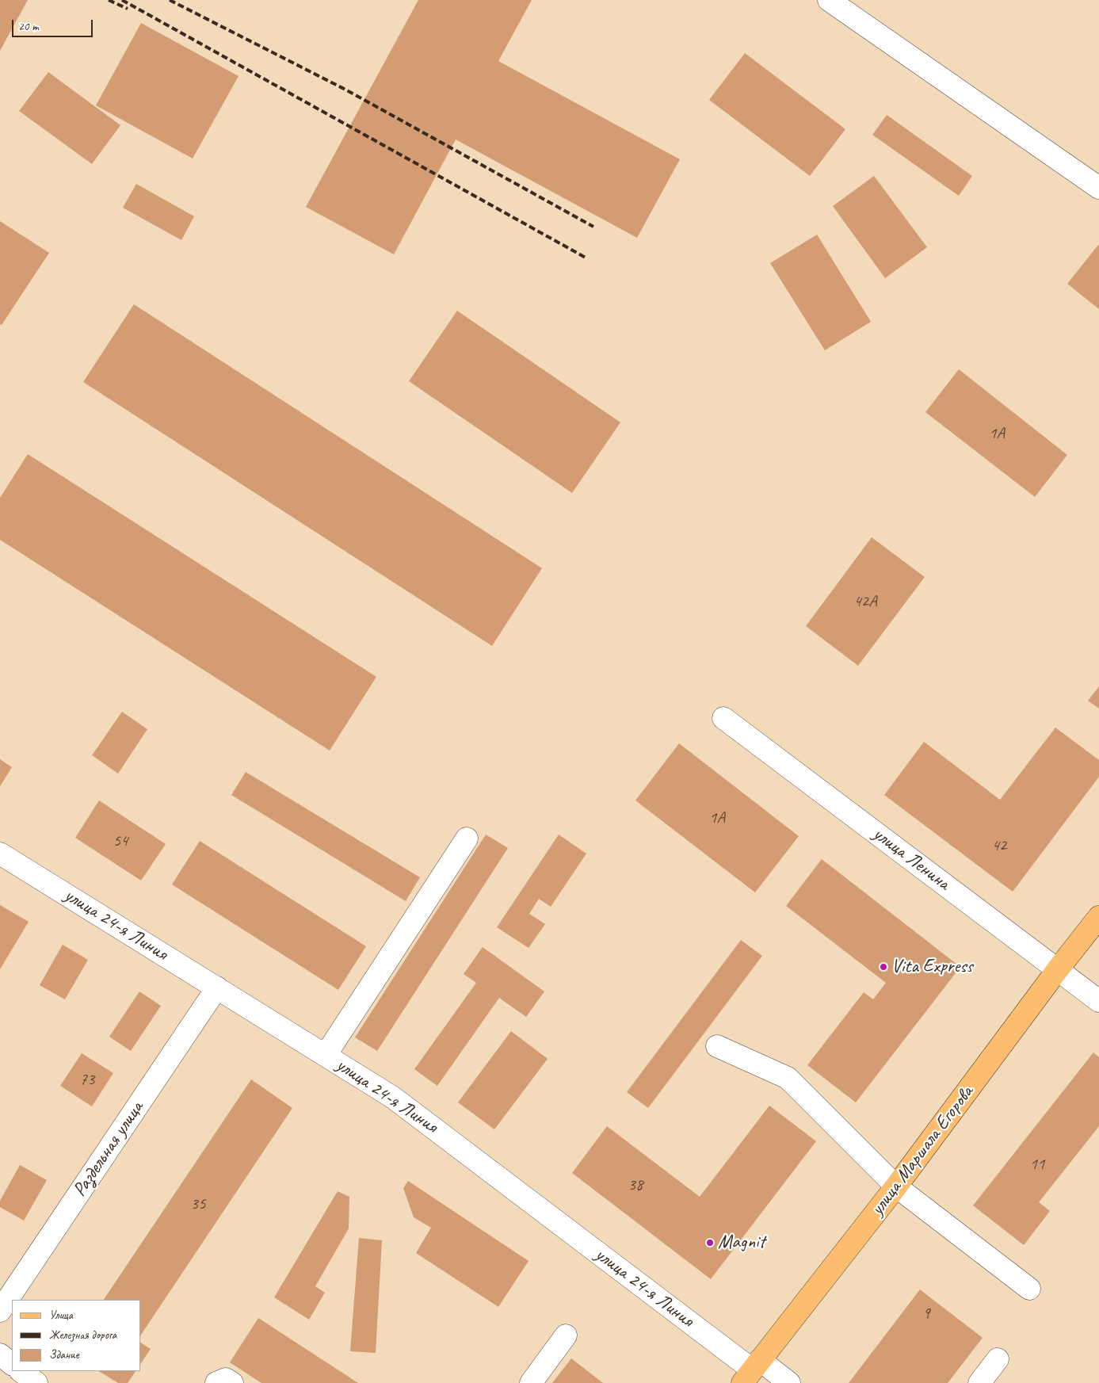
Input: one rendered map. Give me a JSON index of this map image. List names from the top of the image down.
{
  "streets": {
    "main road": ["улица Маршала Егорова"],
    "street": ["улица Ленина", "улица 24-я Линия", "Раздельная улица"]
  },
  "crossings": [
    ["улица Ленина", "улица Маршала Егорова"],
    ["улица 24-я Линия", "Раздельная улица"],
    ["улица 24-я Линия", "улица Маршала Егорова"]
  ],
  "places": ["Vita Express", "Magnit"],
  "house_numbers": [
    "1А",
    "42А",
    "1А",
    "54",
    "42",
    "73",
    "11",
    "38",
    "35",
    "9"
  ],
  "legend": ["Улица", "Железная дорога", "Здание"],
  "scale_bar": "20 m"
}
